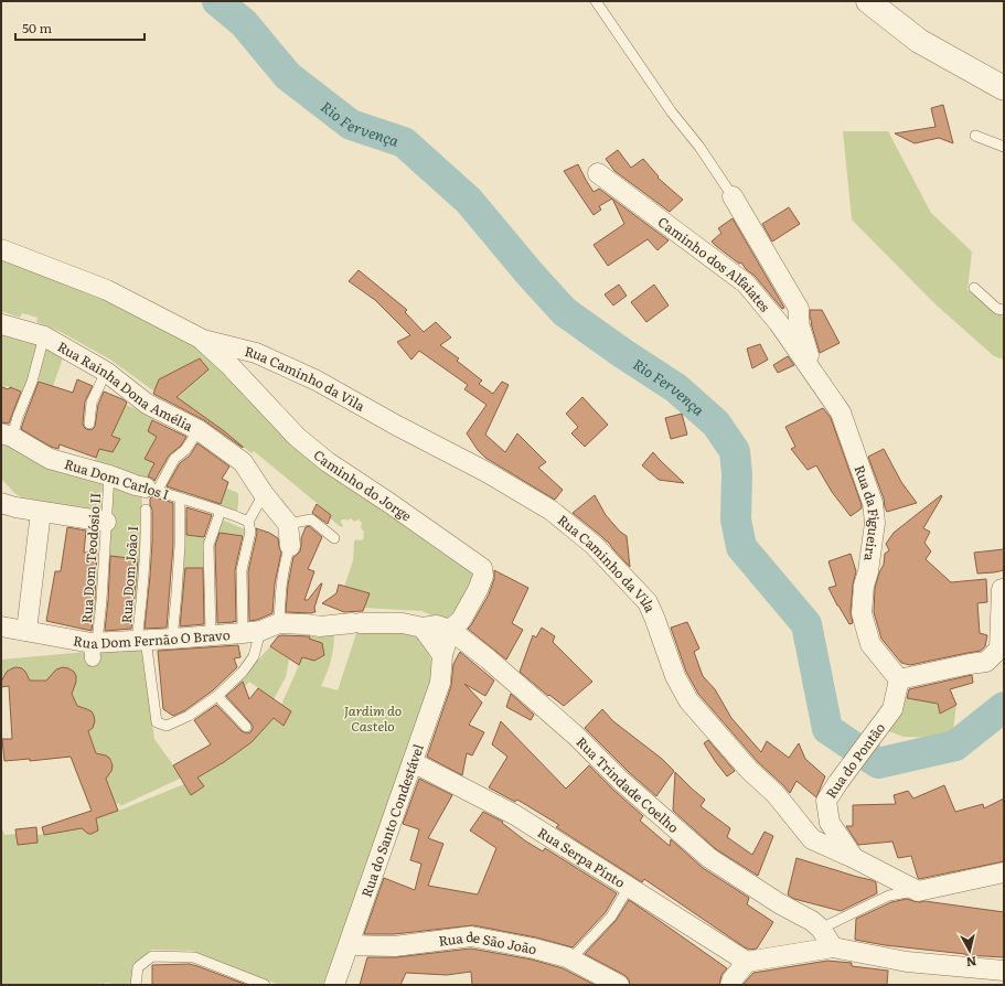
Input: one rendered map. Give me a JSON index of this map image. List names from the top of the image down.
{
  "streets": {
    "street": [
      "Caminho dos Alfaiates",
      "Rua Caminho da Vila",
      "Rua Rainha Dona Amélia",
      "Rua Dom Carlos I",
      "Caminho do Jorge",
      "Rua da Figueira",
      "Rua Dom Fernão O Bravo",
      "Rua do Pontão",
      "Rua Trindade Coelho",
      "Rua do Santo Condestável",
      "Rua Serpa Pínto",
      "Rua de São João"
    ],
    "lane": ["Rua Dom Teodósio II", "Rua Dom João I"]
  },
  "crossings": [
    ["Caminho dos Alfaiates", "Rua da Figueira"],
    ["Rua Caminho da Vila", "Caminho do Jorge"],
    ["Rua Caminho da Vila", "Rua do Pontão"],
    ["Rua Dom Carlos I", "Rua Dom Teodósio II"],
    ["Caminho do Jorge", "Rua Trindade Coelho"],
    ["Caminho do Jorge", "Rua do Santo Condestável"],
    ["Rua da Figueira", "Rua do Pontão"],
    ["Rua Dom Teodósio II", "Rua Dom Fernão O Bravo"],
    ["Rua Dom João I", "Rua Dom Fernão O Bravo"],
    ["Rua Trindade Coelho", "Rua do Santo Condestável"],
    ["Rua do Santo Condestável", "Rua Serpa Pínto"],
    ["Rua do Santo Condestável", "Rua de São João"]
  ],
  "water": ["Rio Fervença"],
  "parks": ["Jardim do Castelo"],
  "scale_bar": "50 m",
  "north": "bottom"
}
